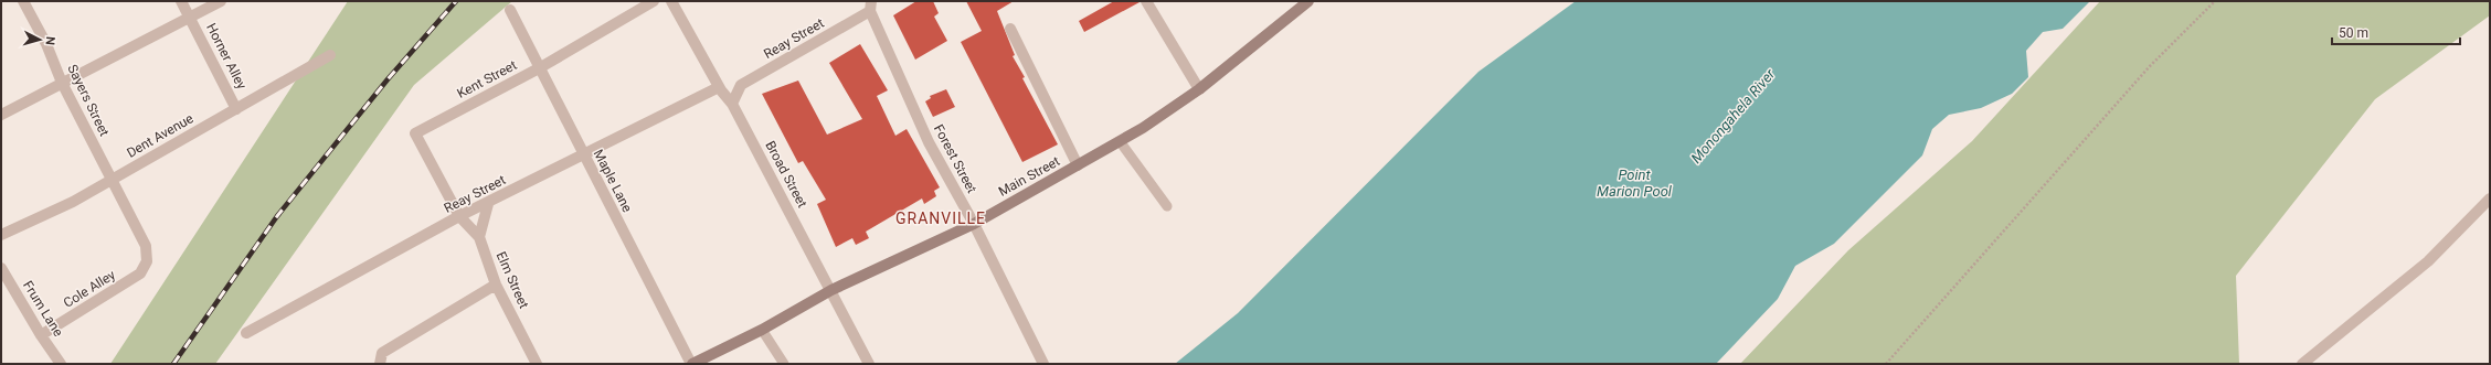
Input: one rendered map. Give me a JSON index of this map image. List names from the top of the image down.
{
  "streets": {
    "main road": ["Main Street"],
    "street": [
      "Reay Street",
      "Horner Alley",
      "Kent Street",
      "Sayers Street",
      "Dent Avenue",
      "Forest Street",
      "Broad Street",
      "Maple Lane",
      "Elm Street",
      "Cole Alley",
      "Frum Lane"
    ]
  },
  "crossings": [
    ["Reay Street", "Kent Street"],
    ["Reay Street", "Forest Street"],
    ["Reay Street", "Broad Street"],
    ["Reay Street", "Maple Lane"],
    ["Horner Alley", "Dent Avenue"],
    ["Kent Street", "Maple Lane"],
    ["Sayers Street", "Dent Avenue"],
    ["Sayers Street", "Cole Alley"],
    ["Forest Street", "Main Street"],
    ["Broad Street", "Main Street"],
    ["Main Street", "Maple Lane"],
    ["Cole Alley", "Frum Lane"]
  ],
  "districts": ["GRANVILLE"],
  "water": ["Monongahela River", "Point Marion Pool"],
  "scale_bar": "50 m",
  "north": "right"
}
